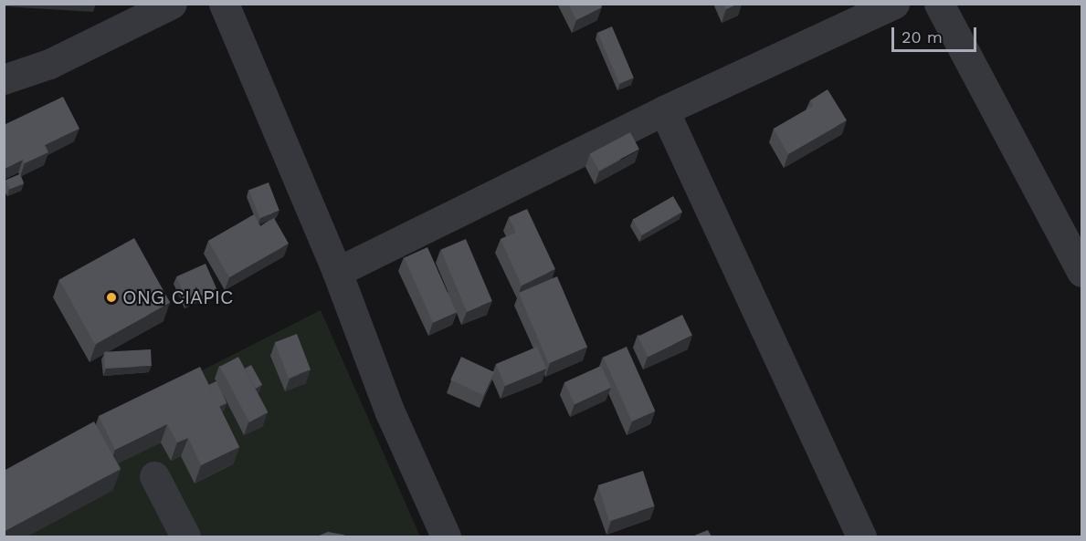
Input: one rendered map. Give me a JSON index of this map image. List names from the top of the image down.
{
  "places": ["ONG CIAPIC"],
  "scale_bar": "20 m"
}
